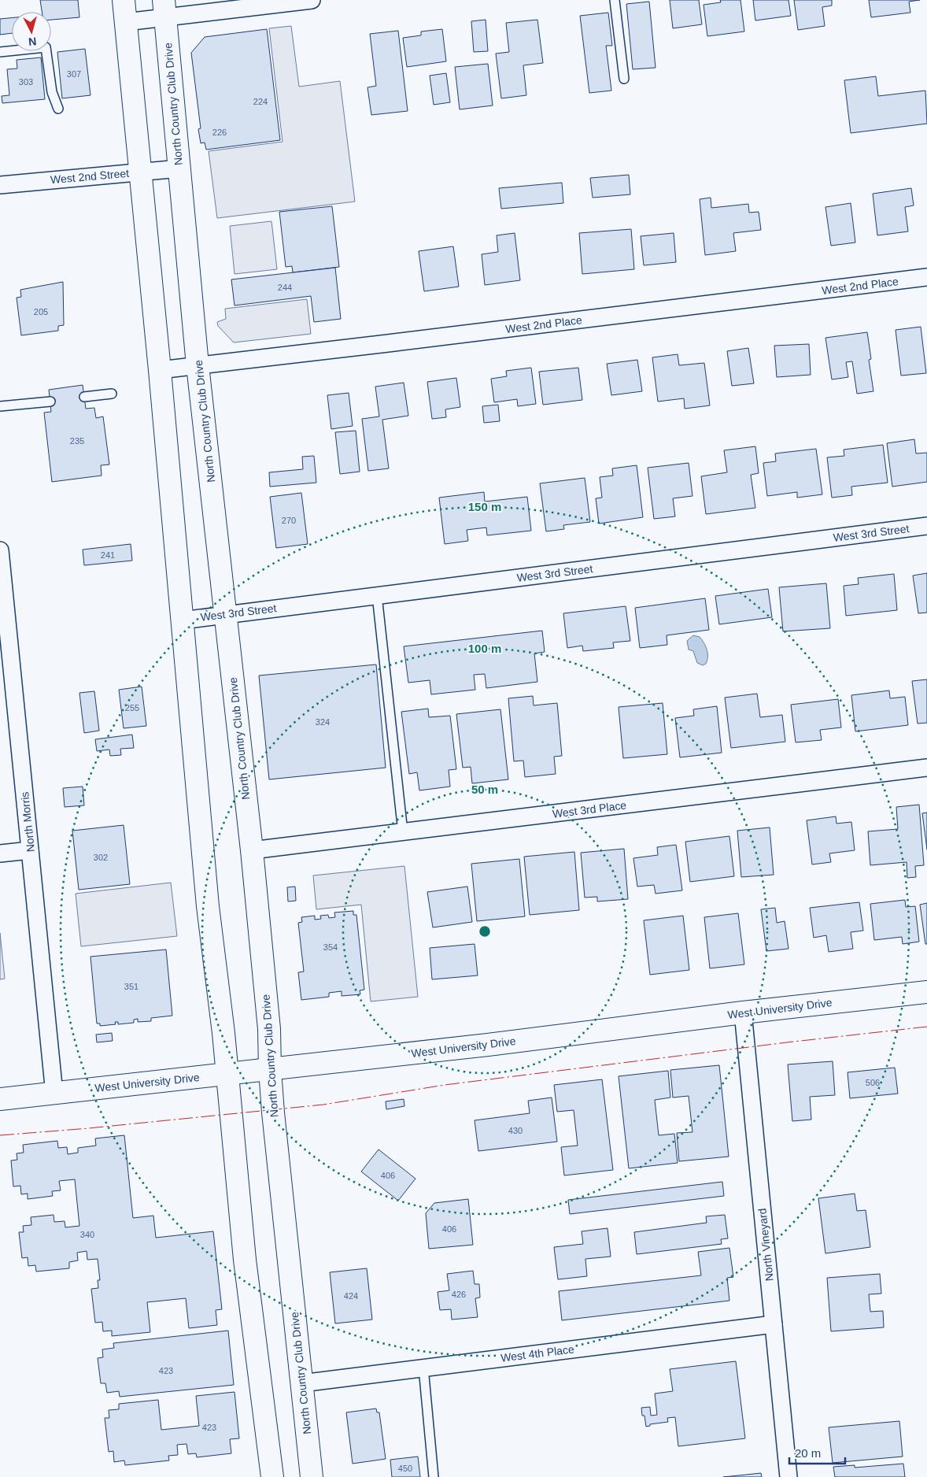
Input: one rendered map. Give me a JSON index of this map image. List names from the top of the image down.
{
  "streets": {
    "main road": ["North Country Club Drive", "West University Drive"],
    "street": [
      "West 2nd Street",
      "West 2nd Place",
      "West 3rd Street",
      "West 3rd Place",
      "North Morris",
      "North Vineyard",
      "West 4th Place"
    ]
  },
  "crossings": [
    ["North Country Club Drive", "West 2nd Street"],
    ["North Country Club Drive", "West 2nd Place"],
    ["North Country Club Drive", "West 3rd Street"],
    ["North Country Club Drive", "West 3rd Place"],
    ["North Country Club Drive", "West University Drive"],
    ["North Country Club Drive", "West 4th Place"],
    ["North Morris", "West University Drive"],
    ["West University Drive", "North Vineyard"],
    ["North Vineyard", "West 4th Place"]
  ],
  "house_numbers": [
    "307",
    "303",
    "224",
    "226",
    "244",
    "205",
    "235",
    "270",
    "241",
    "255",
    "324",
    "302",
    "354",
    "351",
    "506",
    "430",
    "406",
    "406",
    "340",
    "426",
    "424",
    "423",
    "423",
    "450"
  ],
  "scale_bar": "20 m",
  "north": "bottom",
  "rings": ["150 m", "100 m", "50 m"]
}
